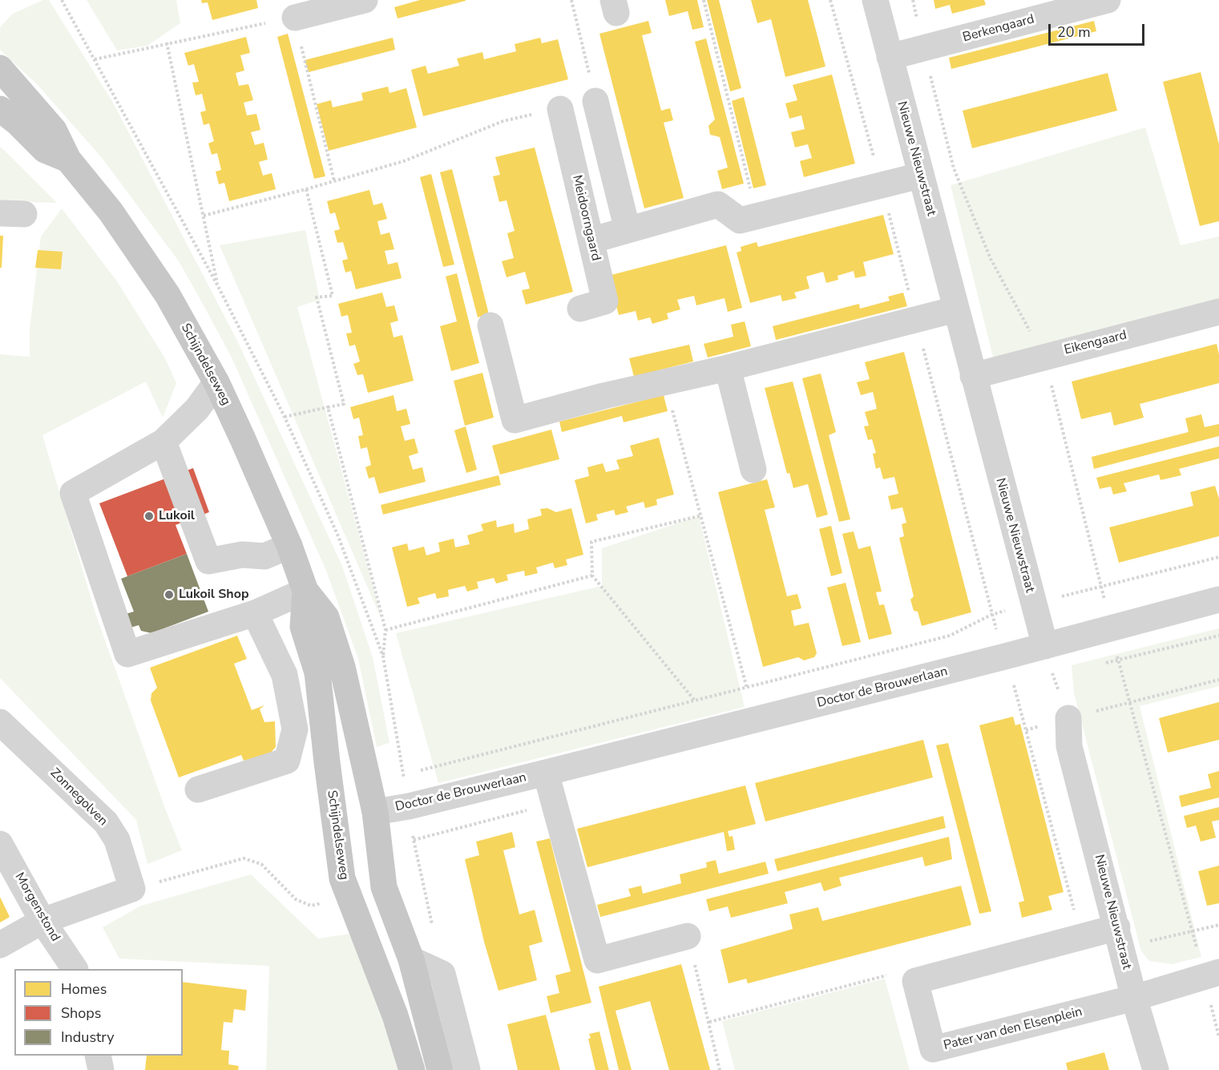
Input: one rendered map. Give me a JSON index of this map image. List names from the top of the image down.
{
  "streets": {
    "main road": ["Schijndelseweg"],
    "street": [
      "Berkengaard",
      "Nieuwe Nieuwstraat",
      "Meidoorngaard",
      "Eikengaard",
      "Doctor de Brouwerlaan",
      "Zonnegolven",
      "Morgenstond",
      "Pater van den Elsenplein"
    ]
  },
  "crossings": [
    ["Berkengaard", "Nieuwe Nieuwstraat"],
    ["Nieuwe Nieuwstraat", "Eikengaard"],
    ["Nieuwe Nieuwstraat", "Doctor de Brouwerlaan"],
    ["Nieuwe Nieuwstraat", "Pater van den Elsenplein"],
    ["Schijndelseweg", "Doctor de Brouwerlaan"]
  ],
  "places": ["Lukoil", "Lukoil Shop"],
  "legend": ["Homes", "Shops", "Industry"],
  "scale_bar": "20 m"
}
